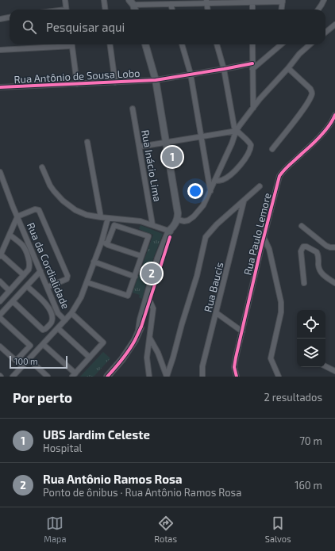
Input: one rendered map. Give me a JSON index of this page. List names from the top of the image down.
{
  "streets": {
    "street": [
      "Rua Antônio de Sousa Lobo",
      "Rua Inácio Lima",
      "Rua Paulo Lemore",
      "Rua da Cordialidade",
      "Rua Baucis"
    ]
  },
  "scale_bar": "100 m",
  "page": {
    "search": "Pesquisar aqui",
    "pins": ["1", "2"],
    "scale": "100 m",
    "heading": ["Por perto", "2 resultados"],
    "list": [
      {
        "mark": "1",
        "name": "UBS Jardim Celeste",
        "note": "Hospital",
        "value": "70 m"
      },
      {
        "mark": "2",
        "name": "Rua Antônio Ramos Rosa",
        "note": "Ponto de ônibus · Rua Antônio Ramos Rosa",
        "value": "160 m"
      }
    ],
    "nav": ["Mapa", "Rotas", "Salvos"]
  }
}
